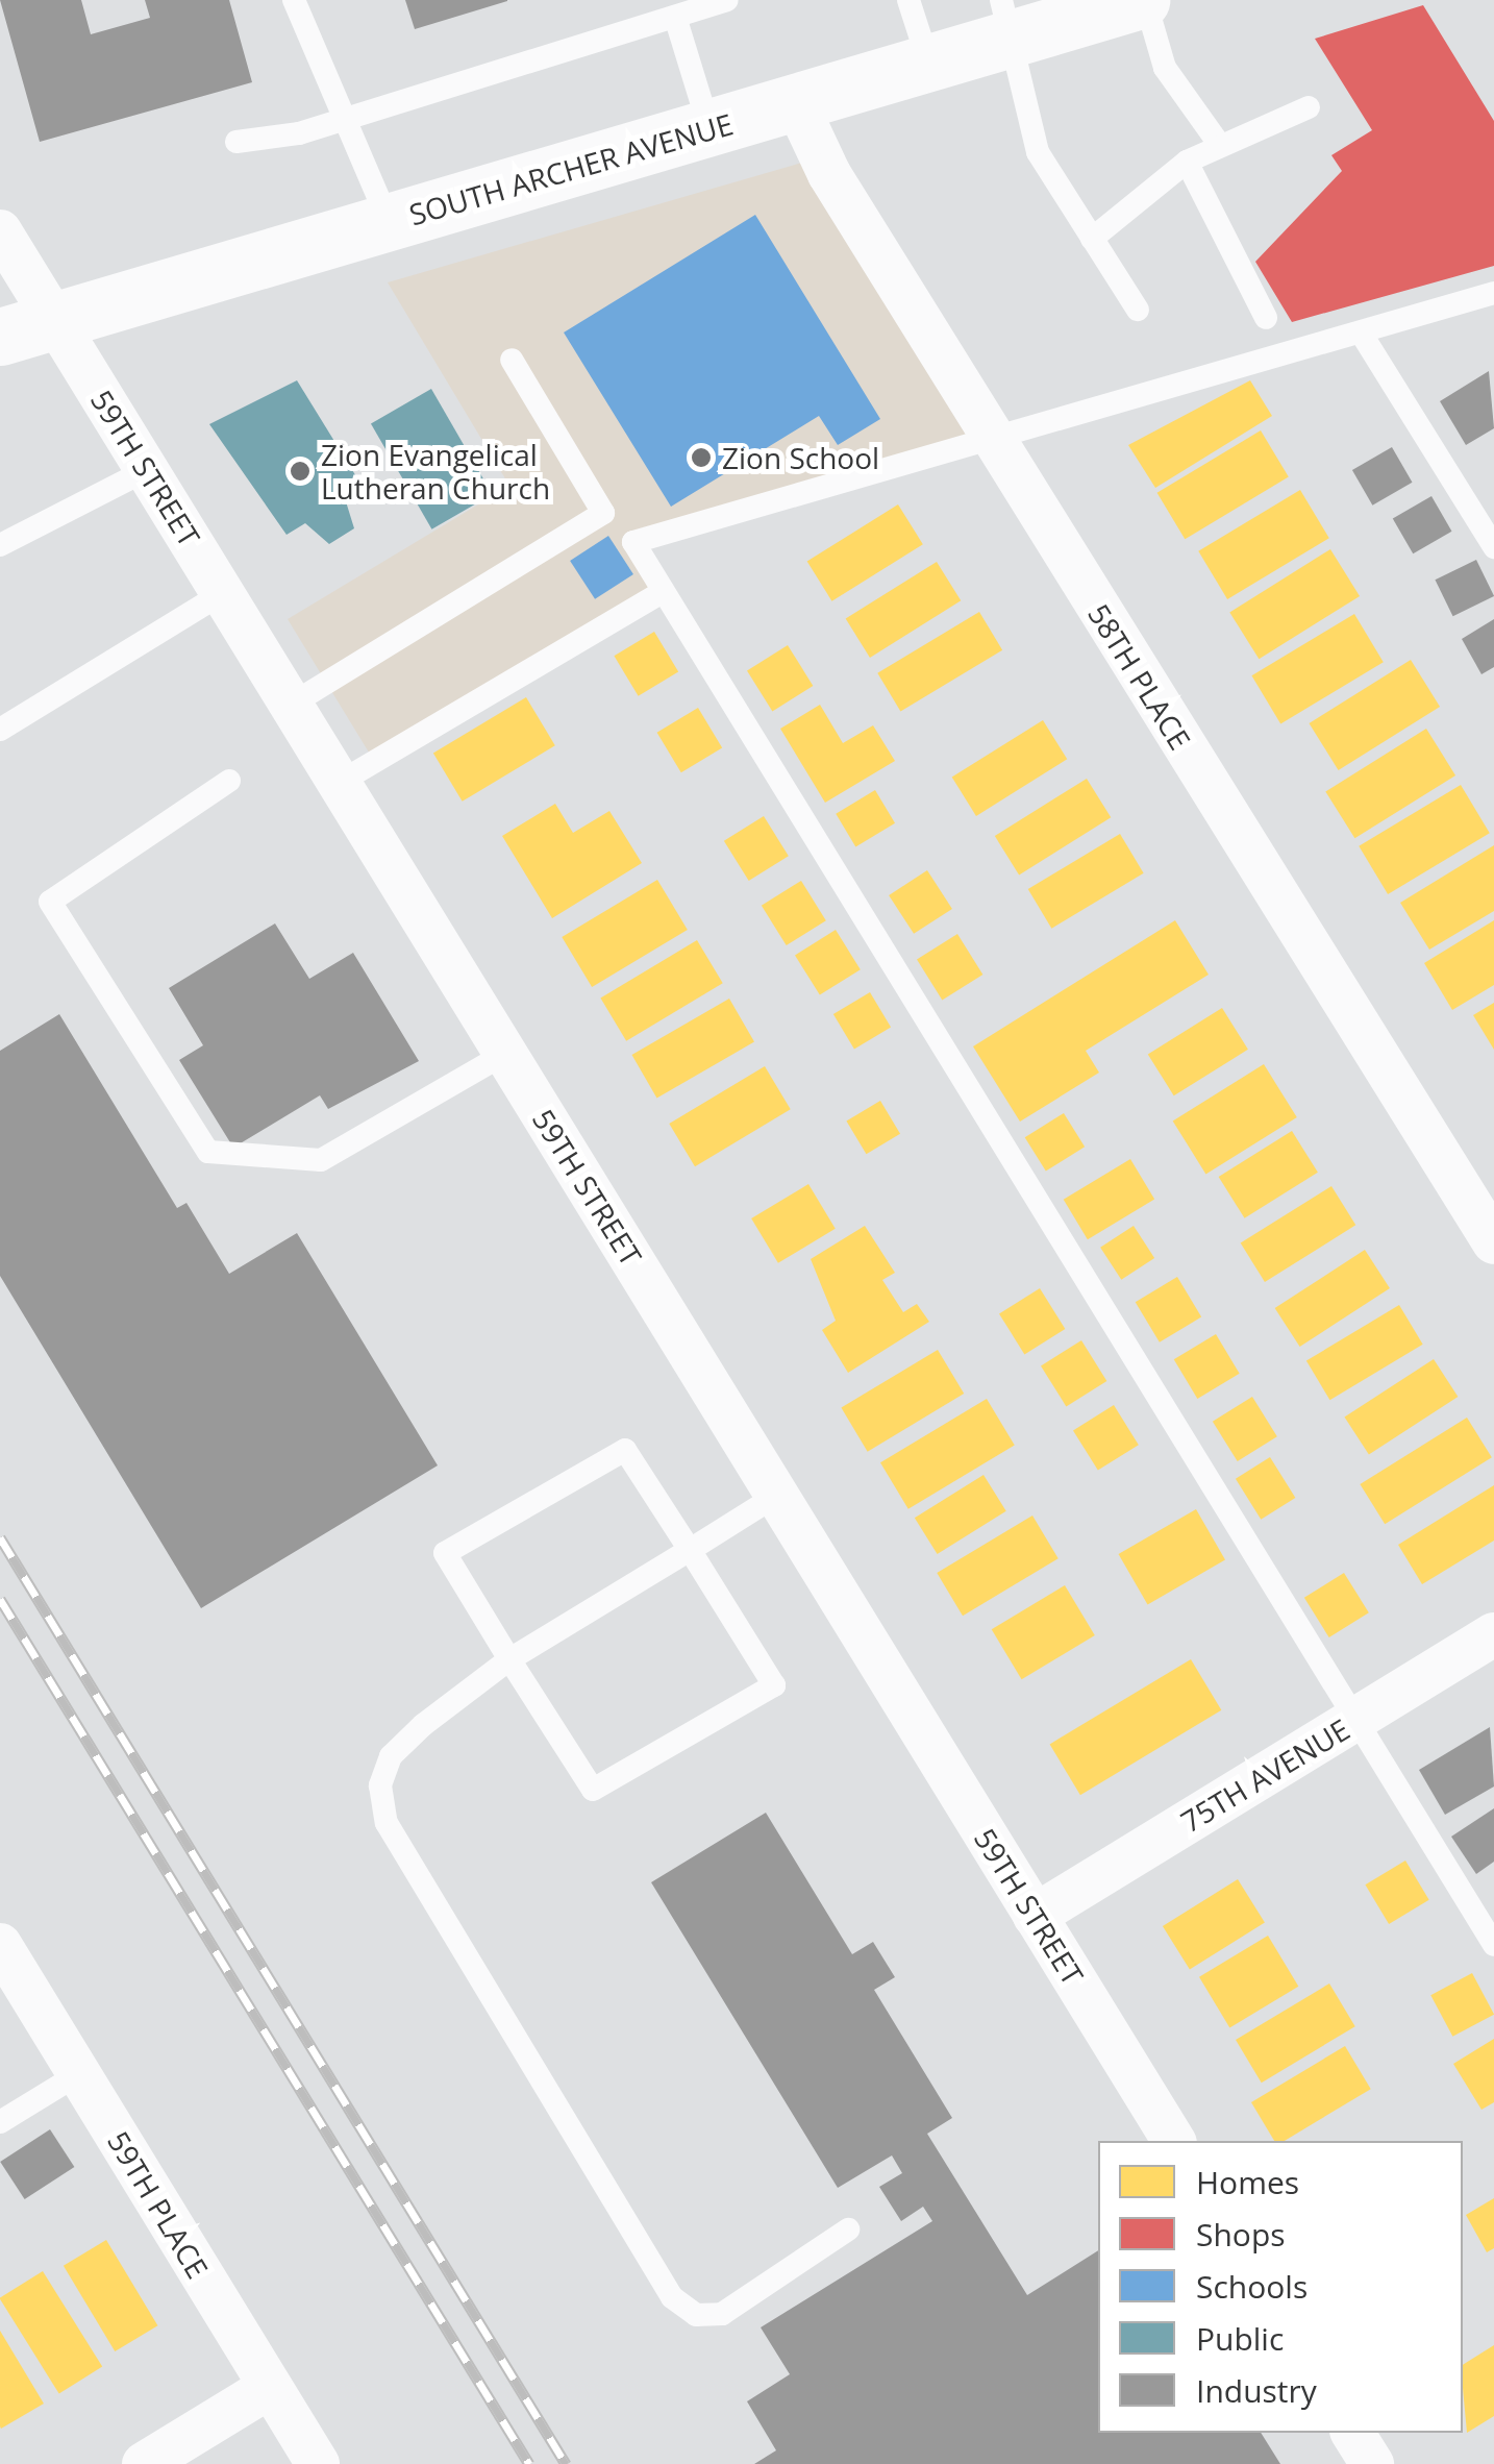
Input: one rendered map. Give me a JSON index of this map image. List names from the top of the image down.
{
  "streets": {
    "main road": ["SOUTH ARCHER AVENUE"],
    "street": [
      "59TH STREET",
      "58TH PLACE",
      "75TH AVENUE",
      "59TH PLACE"
    ]
  },
  "crossings": [
    ["SOUTH ARCHER AVENUE", "59TH STREET"],
    ["SOUTH ARCHER AVENUE", "58TH PLACE"],
    ["59TH STREET", "75TH AVENUE"]
  ],
  "places": ["Zion School", "Zion Evangelical Lutheran Church"],
  "legend": [
    "Homes",
    "Shops",
    "Schools",
    "Public",
    "Industry"
  ]
}
